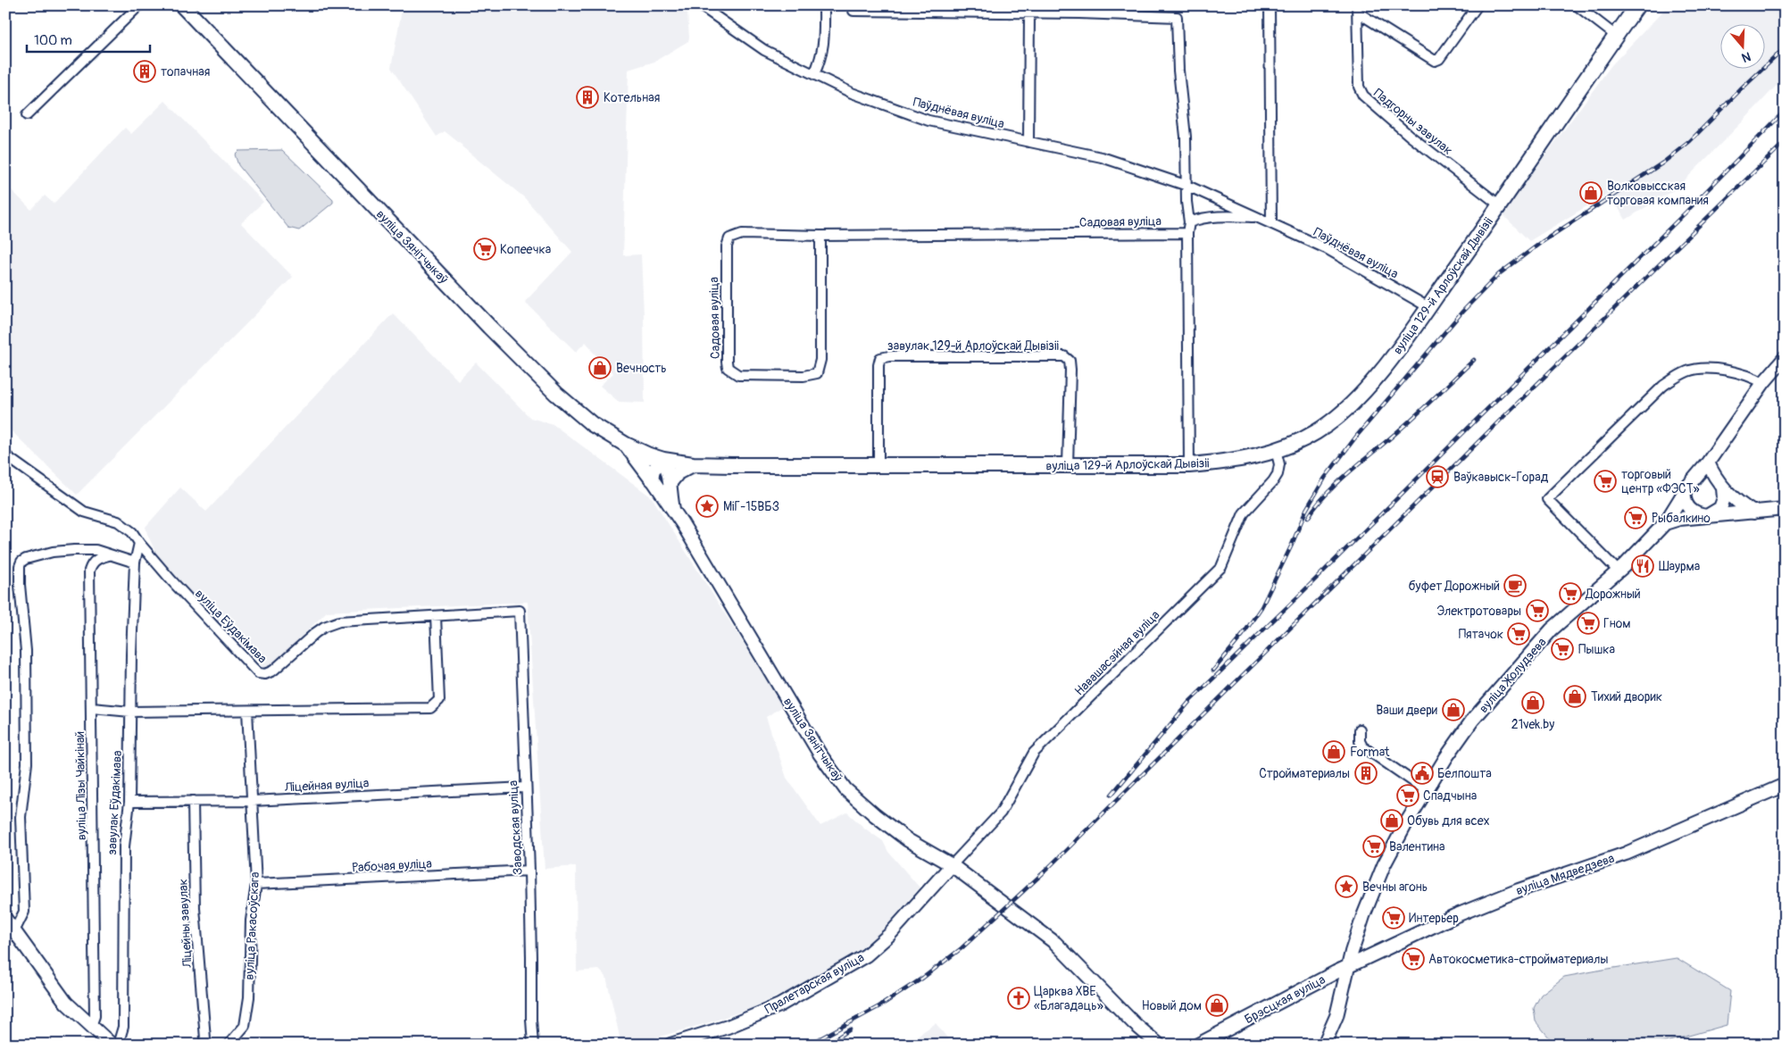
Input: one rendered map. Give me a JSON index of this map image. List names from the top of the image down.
{
  "streets": {
    "main road": [
      "вуліца Зянітчыкаў",
      "вуліца 129-й Арлоўскай Дывізіі",
      "вуліца Жолудзева",
      "вуліца Мядведзева",
      "Пралетарская вуліца",
      "Брэсцкая вуліца"
    ],
    "street": [
      "Паўднёвая вуліца",
      "Падгорны завулак",
      "Садовая вуліца",
      "завулак 129-й Арлоўскай Дывізіі",
      "вуліца Еўдакімава",
      "Навашасэйная вуліца",
      "Ліцейная вуліца",
      "вуліца Лізы Чайкінай",
      "завулак Еўдакімава",
      "Заводская вуліца",
      "Рабочая вуліца",
      "Ліцейны завулак",
      "вуліца Ракасоўскага"
    ]
  },
  "crossings": [
    ["Паўднёвая вуліца", "вуліца 129-й Арлоўскай Дывізіі"],
    ["Падгорны завулак", "вуліца 129-й Арлоўскай Дывізіі"],
    ["вуліца Зянітчыкаў", "вуліца 129-й Арлоўскай Дывізіі"],
    ["вуліца Зянітчыкаў", "Навашасэйная вуліца"],
    ["вуліца Зянітчыкаў", "Пралетарская вуліца"],
    ["вуліца 129-й Арлоўскай Дывізіі", "завулак 129-й Арлоўскай Дывізіі"],
    ["вуліца 129-й Арлоўскай Дывізіі", "Навашасэйная вуліца"],
    ["вуліца Еўдакімава", "Заводская вуліца"],
    ["Навашасэйная вуліца", "Пралетарская вуліца"],
    ["вуліца Жолудзева", "вуліца Мядведзева"],
    ["вуліца Жолудзева", "Брэсцкая вуліца"],
    ["Ліцейная вуліца", "завулак Еўдакімава"],
    ["Ліцейная вуліца", "Заводская вуліца"],
    ["Ліцейная вуліца", "Ліцейны завулак"],
    ["Ліцейная вуліца", "вуліца Ракасоўскага"],
    ["Заводская вуліца", "Рабочая вуліца"],
    ["Рабочая вуліца", "вуліца Ракасоўскага"],
    ["вуліца Мядведзева", "Брэсцкая вуліца"]
  ],
  "places": {
    "building": ["топачная", "Котельная", "Стройматериалы"],
    "shop": [
      "Волковысская торговая компания",
      "Вечность",
      "Тихий дворик",
      "21vek.by",
      "Ваши двери",
      "Format",
      "Обувь для всех",
      "Новый дом"
    ],
    "supermarket": [
      "Копеечка",
      "торговый центр «ФЭСТ»",
      "Рыбалкино",
      "Дорожный",
      "Электротовары",
      "Гном",
      "Пятачок",
      "Пышка",
      "Спадчына",
      "Валентина",
      "Интерьер",
      "Автокосметика-стройматериалы"
    ],
    "station": ["Ваўкавыск-Горад"],
    "place": ["МіГ-15ВБЗ", "Вечны агонь"],
    "restaurant": ["Шаурма"],
    "cafe": ["буфет Дорожный"],
    "public building": ["Белпошта"],
    "church": ["Царква ХВЕ «Благадаць»"]
  },
  "scale_bar": "100 m",
  "north": "bottom"
}
